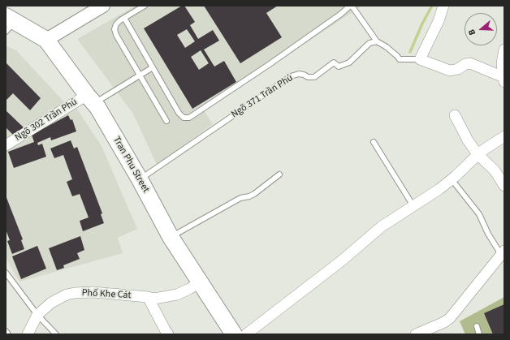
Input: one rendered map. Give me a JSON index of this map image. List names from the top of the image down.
{
  "streets": {
    "main road": ["Tran Phu Street"],
    "street": ["Ngõ 302 Trần Phú", "Phố Khe Cát"],
    "lane": ["Ngõ 371 Trần Phú"]
  },
  "crossings": [
    ["Ngõ 371 Trần Phú", "Tran Phu Street"],
    ["Ngõ 302 Trần Phú", "Tran Phu Street"],
    ["Tran Phu Street", "Phố Khe Cát"]
  ],
  "north": "left"
}
